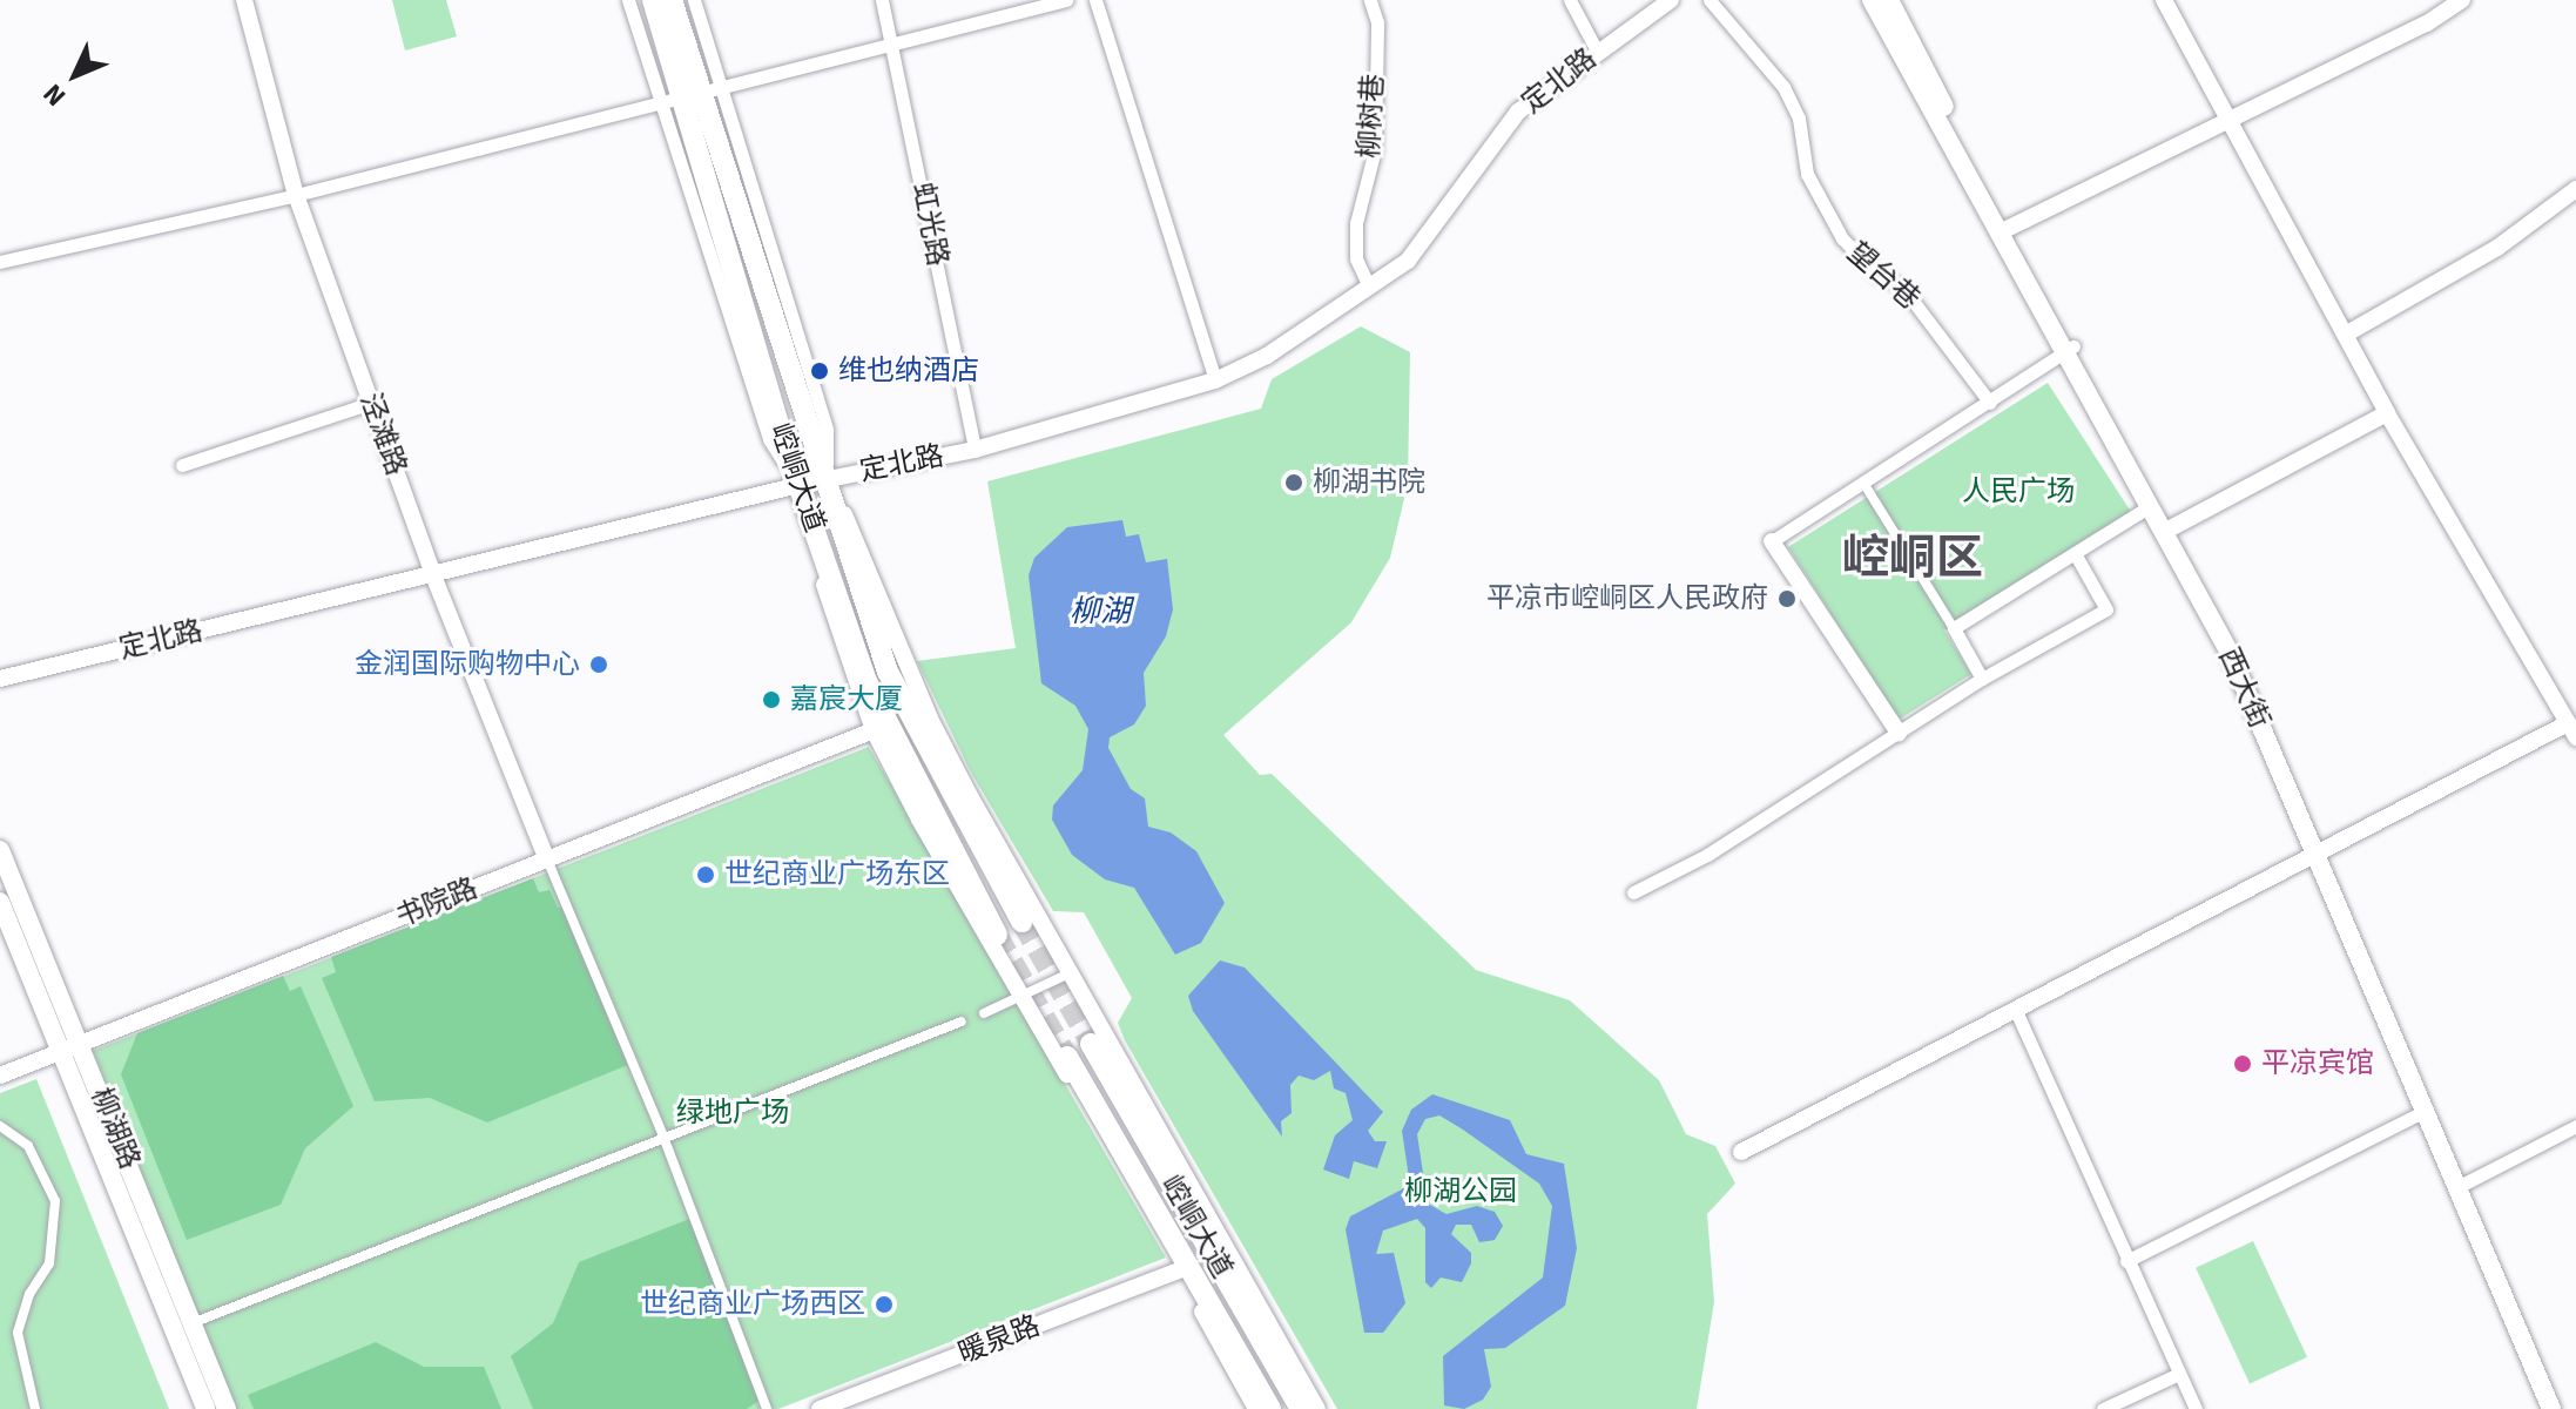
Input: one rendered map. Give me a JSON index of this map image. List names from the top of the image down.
{
  "streets": {
    "main road": ["崆峒大道", "西大街", "柳湖路"],
    "street": [
      "定北路",
      "柳树巷",
      "虹光路",
      "望台巷",
      "泾滩路",
      "书院路",
      "暖泉路"
    ]
  },
  "crossings": [
    ["定北路", "柳树巷"],
    ["定北路", "虹光路"],
    ["定北路", "泾滩路"],
    ["定北路", "崆峒大道"],
    ["泾滩路", "书院路"],
    ["书院路", "柳湖路"]
  ],
  "districts": ["崆峒区"],
  "water": ["柳湖"],
  "parks": ["人民广场", "绿地广场", "柳湖公园"],
  "places": [
    "维也纳酒店",
    "柳湖书院",
    "平凉市崆峒区人民政府",
    "金润国际购物中心",
    "嘉宸大厦",
    "世纪商业广场东区",
    "平凉宾馆",
    "世纪商业广场西区"
  ],
  "north": "bottom left"
}
